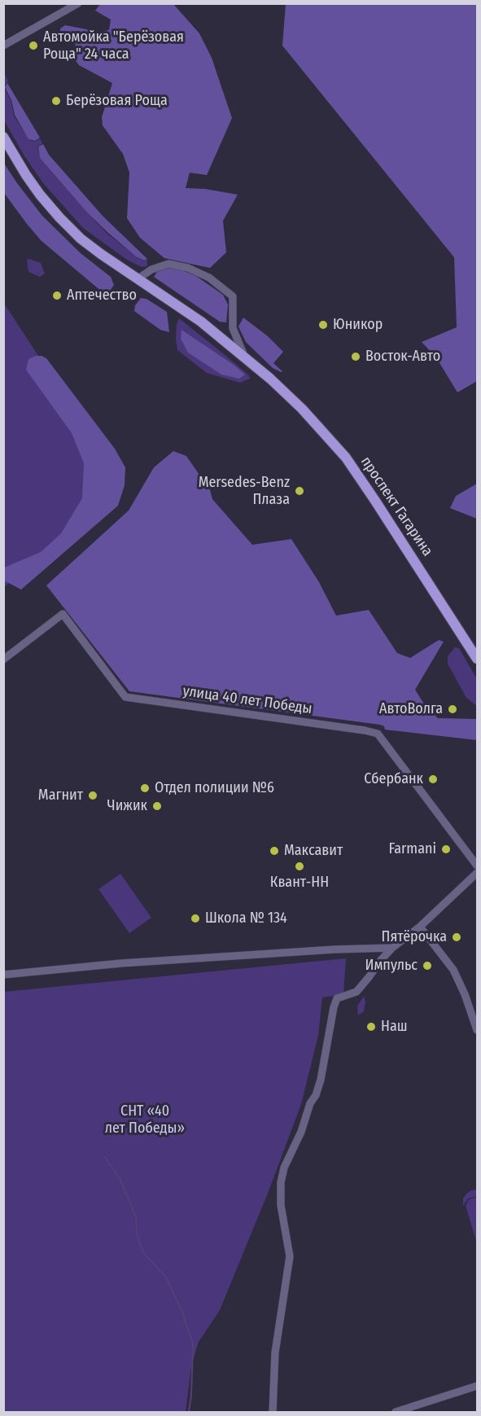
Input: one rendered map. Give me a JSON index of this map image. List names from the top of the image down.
{
  "streets": {
    "main road": ["проспект Гагарина"],
    "street": ["улица 40 лет Победы"]
  },
  "parks": ["СНТ «40 лет Победы»"],
  "places": [
    "Автомойка \"Берёзовая Роща\" 24 часа",
    "Берёзовая Роща",
    "Аптечество",
    "Юникор",
    "Восток-Авто",
    "Mersedes-Benz Плаза",
    "АвтоВолга",
    "Сбербанк",
    "Отдел полиции №6",
    "Магнит",
    "Чижик",
    "Farmani",
    "Максавит",
    "Квант-НН",
    "Школа № 134",
    "Пятёрочка",
    "Импульс",
    "Наш"
  ]
}
